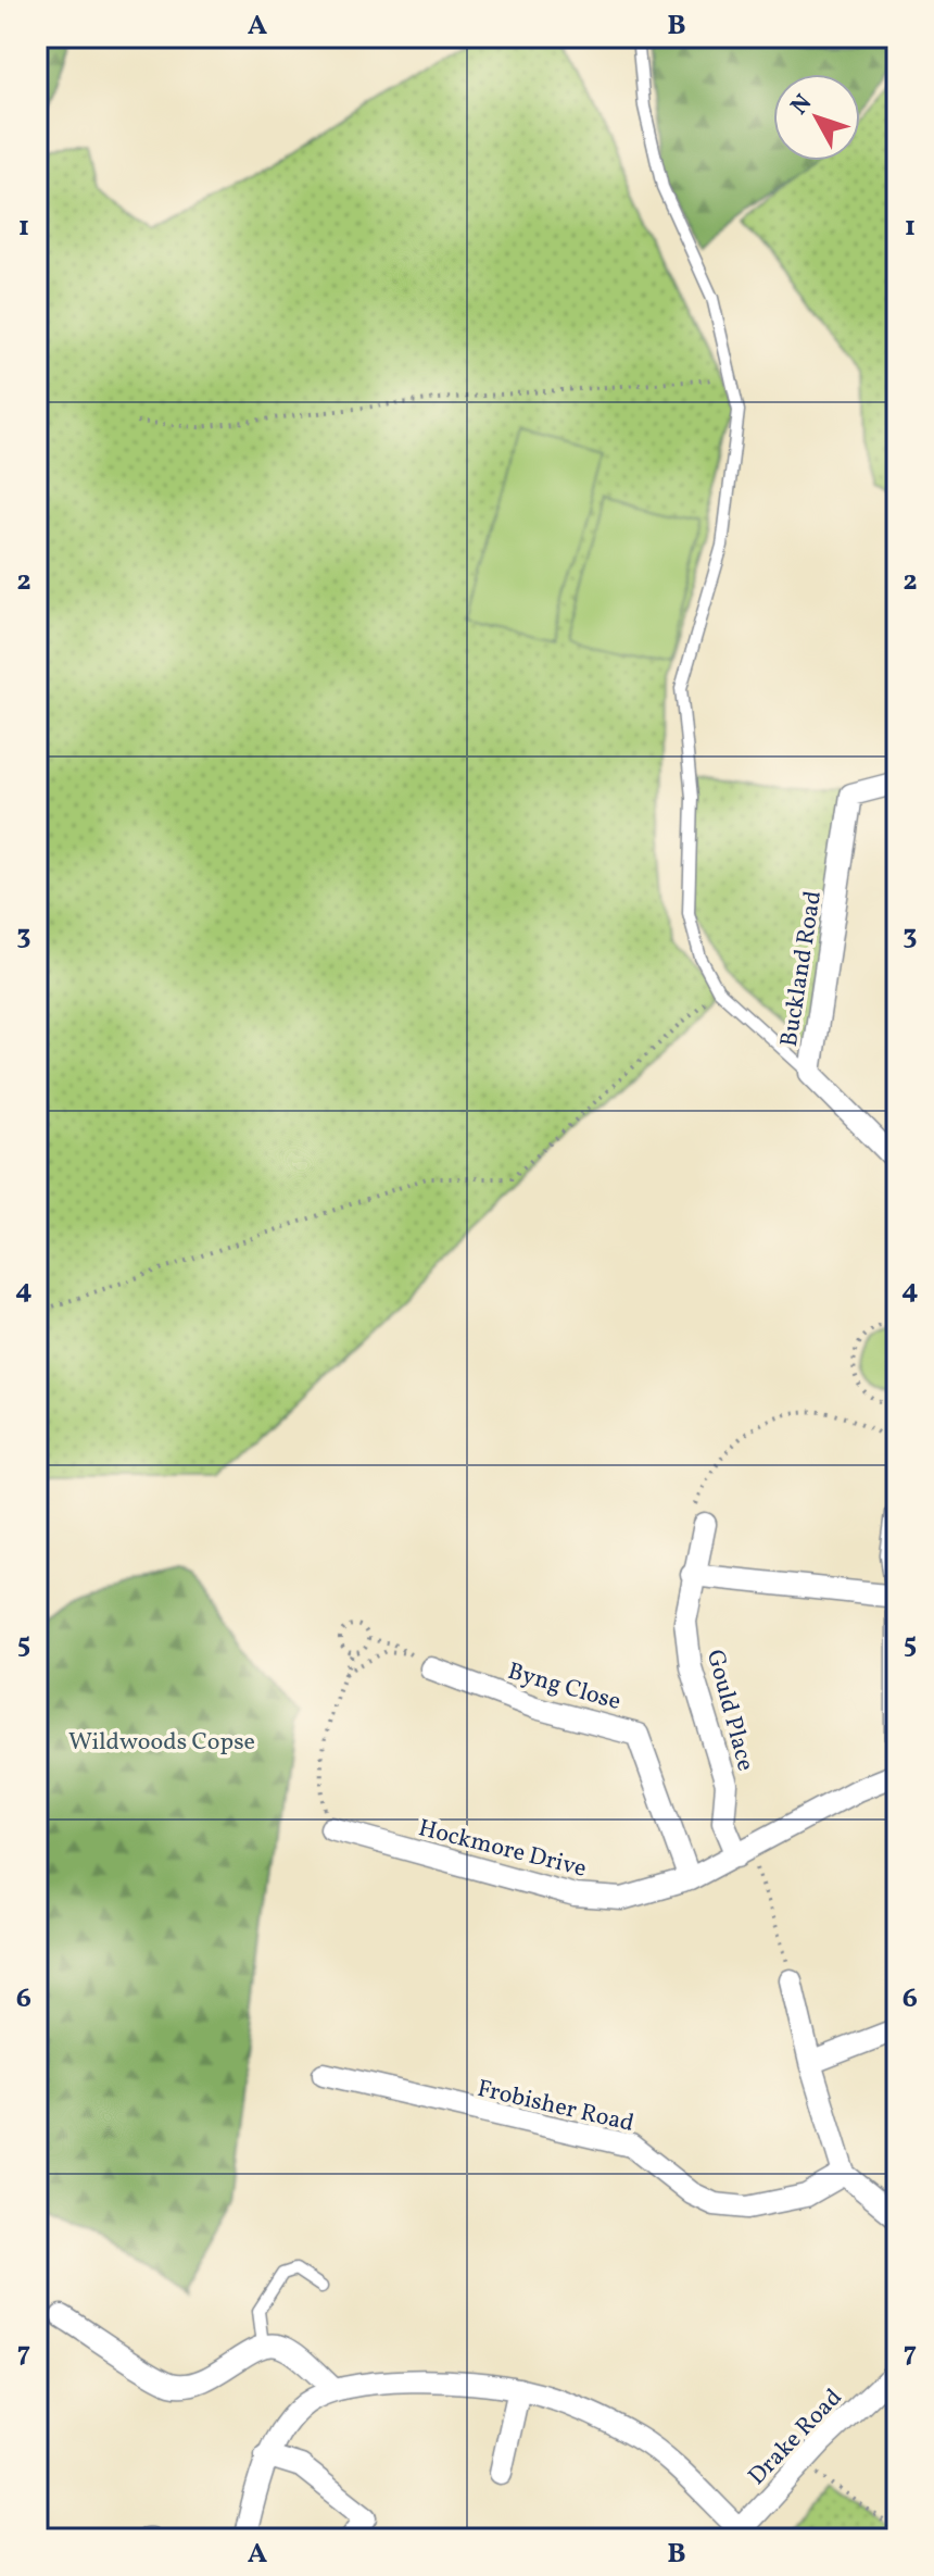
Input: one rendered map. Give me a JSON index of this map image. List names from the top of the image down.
{
  "streets": {
    "street": [
      "Buckland Road",
      "Byng Close",
      "Gould Place",
      "Hockmore Drive",
      "Frobisher Road",
      "Drake Road"
    ]
  },
  "crossings": [
    ["Byng Close", "Hockmore Drive"],
    ["Gould Place", "Hockmore Drive"]
  ],
  "parks": ["Wildwoods Copse"],
  "north": "top left",
  "grid": {
    "columns": ["A", "B"],
    "rows": [
      "1",
      "2",
      "3",
      "4",
      "5",
      "6",
      "7"
    ]
  }
}
